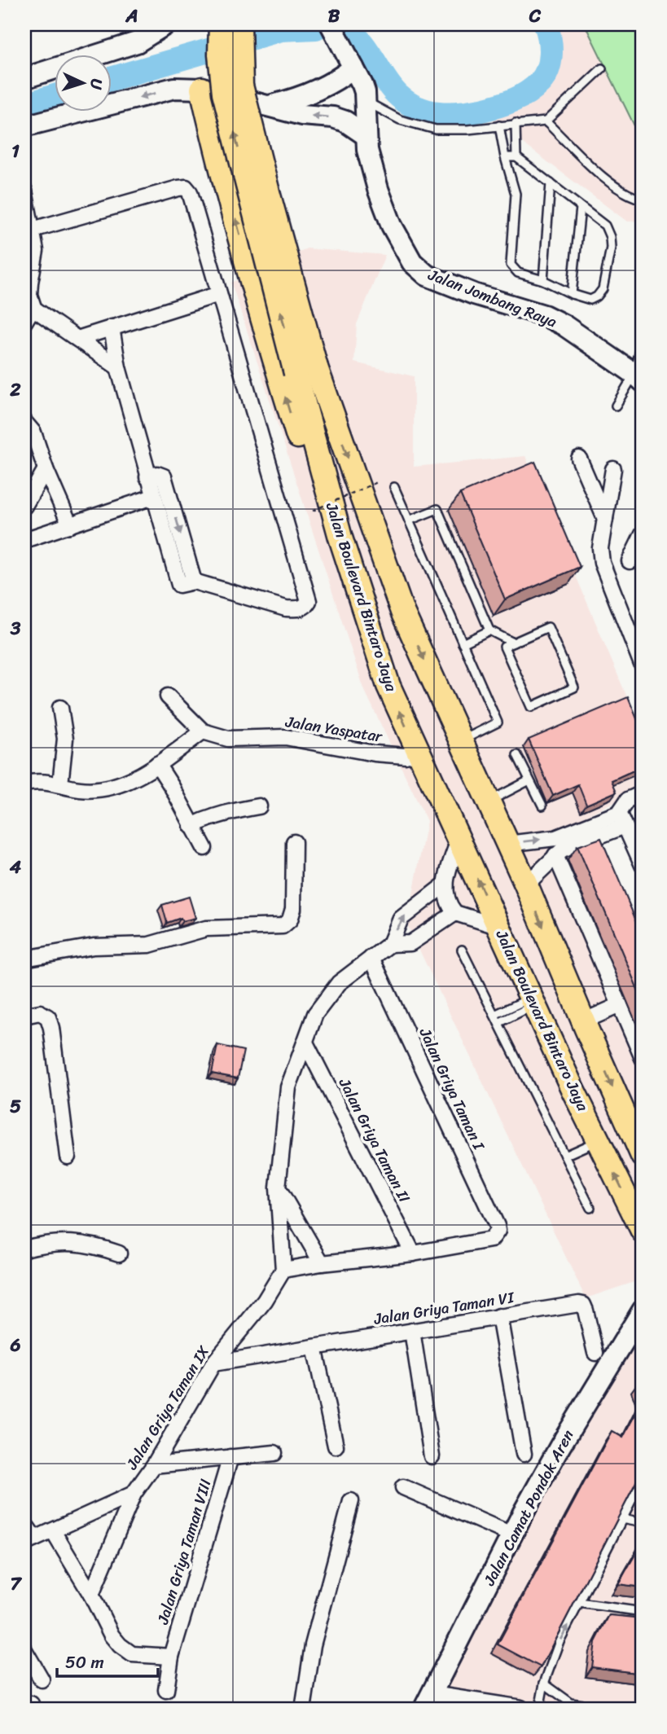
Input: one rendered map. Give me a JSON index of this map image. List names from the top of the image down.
{
  "streets": {
    "main road": ["Jalan Jombang Raya", "Jalan Boulevard Bintaro Jaya", "Jalan Camat Pondok Aren"],
    "street": [
      "Jalan Yaspatar",
      "Jalan Griya Taman I",
      "Jalan Griya Taman II",
      "Jalan Griya Taman VI",
      "Jalan Griya Taman IX",
      "Jalan Griya Taman VIII"
    ]
  },
  "crossings": [
    ["Jalan Boulevard Bintaro Jaya", "Jalan Yaspatar"],
    ["Jalan Griya Taman I", "Jalan Griya Taman II"],
    ["Jalan Griya Taman VI", "Jalan Griya Taman IX"],
    ["Jalan Griya Taman IX", "Jalan Griya Taman VIII"]
  ],
  "scale_bar": "50 m",
  "north": "right",
  "grid": {
    "columns": ["A", "B", "C"],
    "rows": [
      "1",
      "2",
      "3",
      "4",
      "5",
      "6",
      "7"
    ]
  }
}
